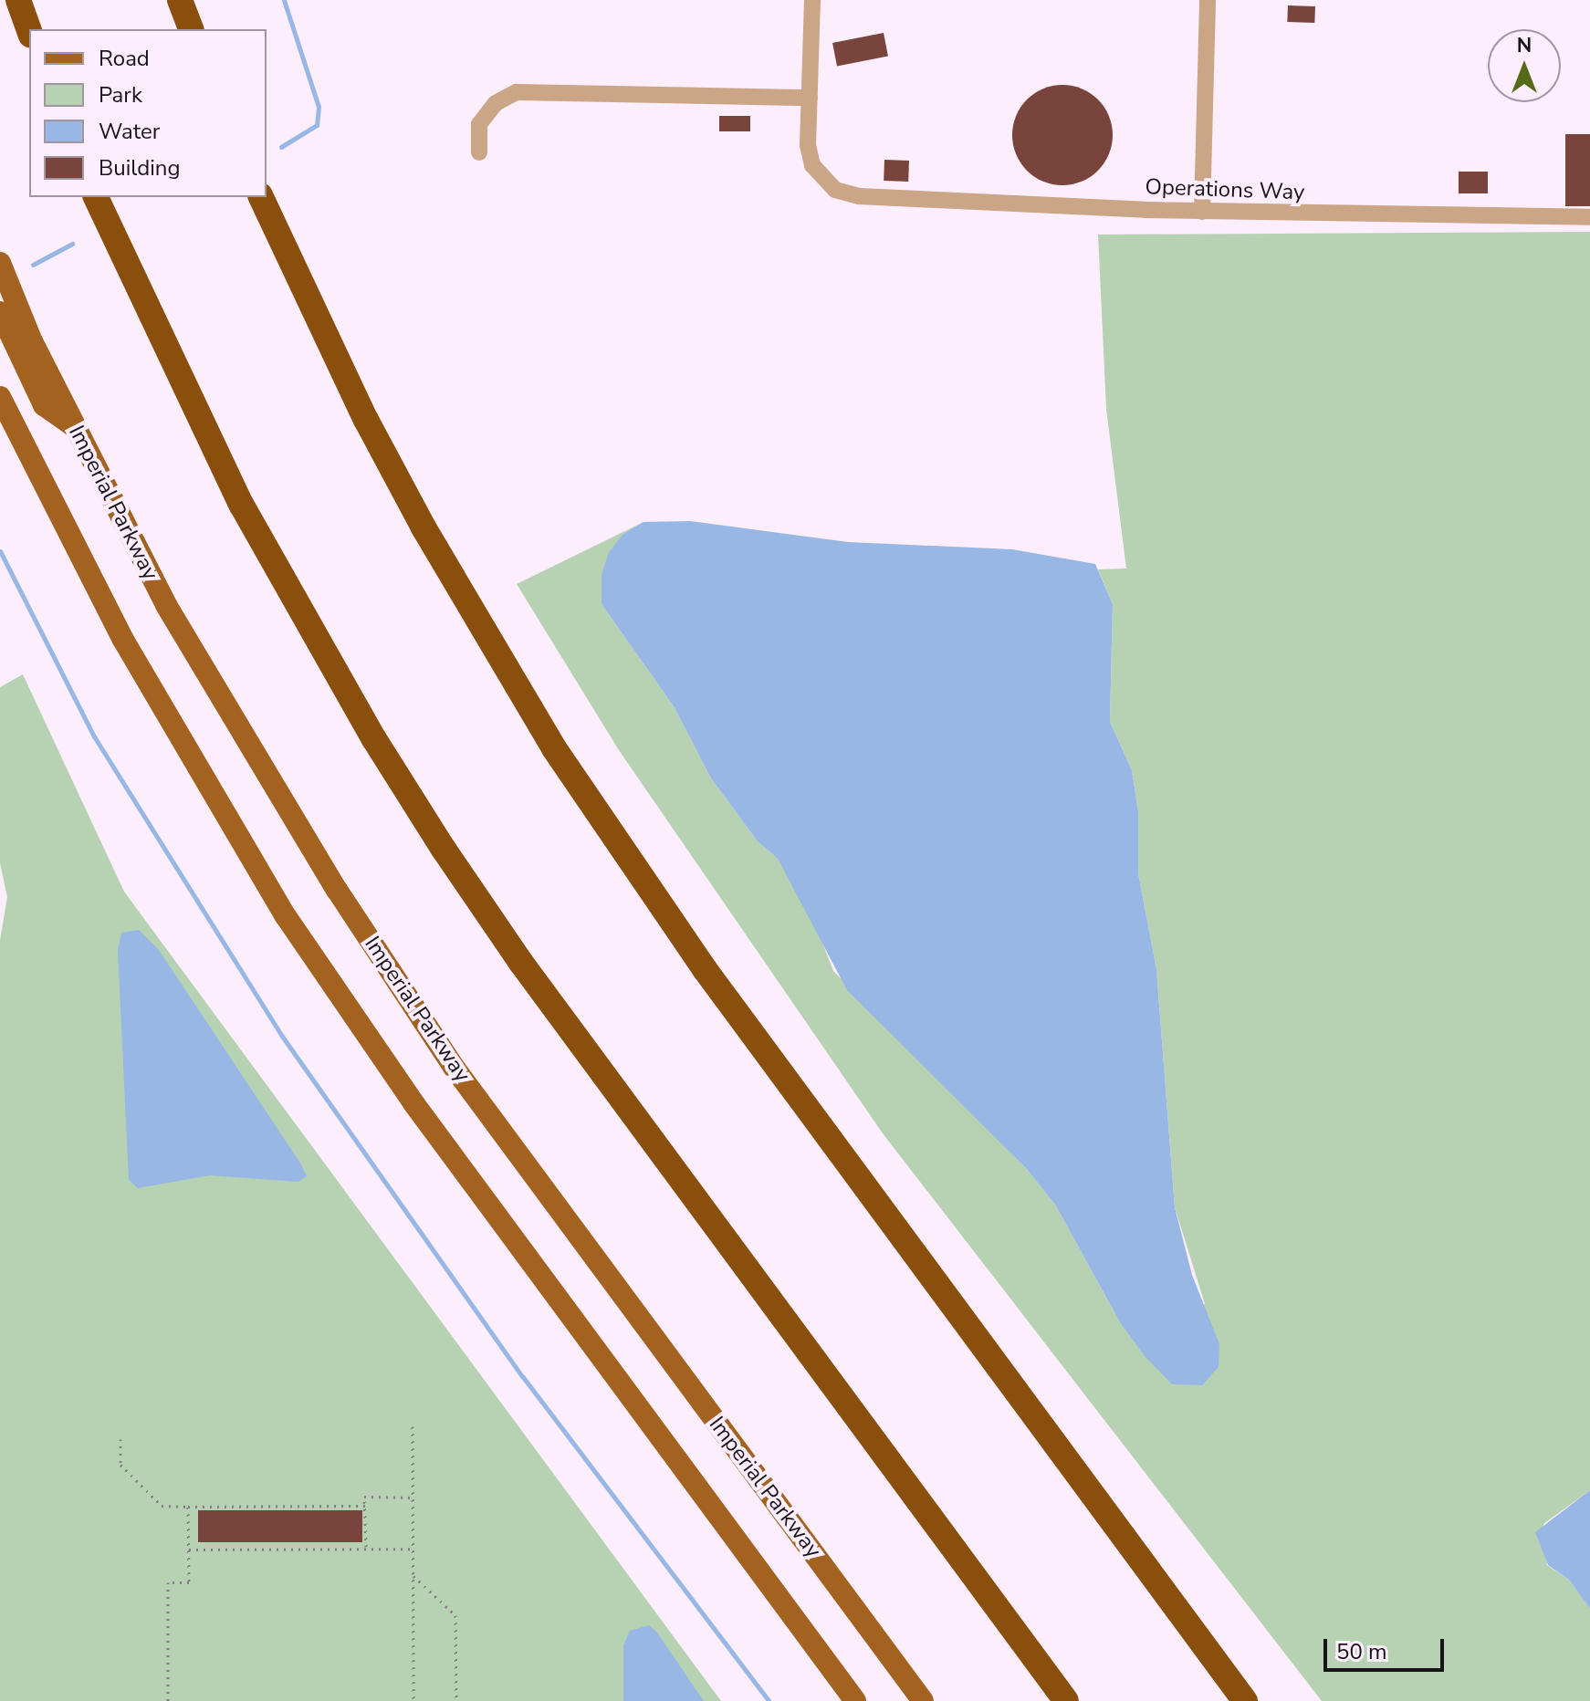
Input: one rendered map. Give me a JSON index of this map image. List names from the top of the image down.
{
  "streets": {
    "main road": ["Imperial Parkway"],
    "lane": ["Operations Way"]
  },
  "legend": [
    "Road",
    "Park",
    "Water",
    "Building"
  ],
  "scale_bar": "50 m",
  "north": "top"
}
